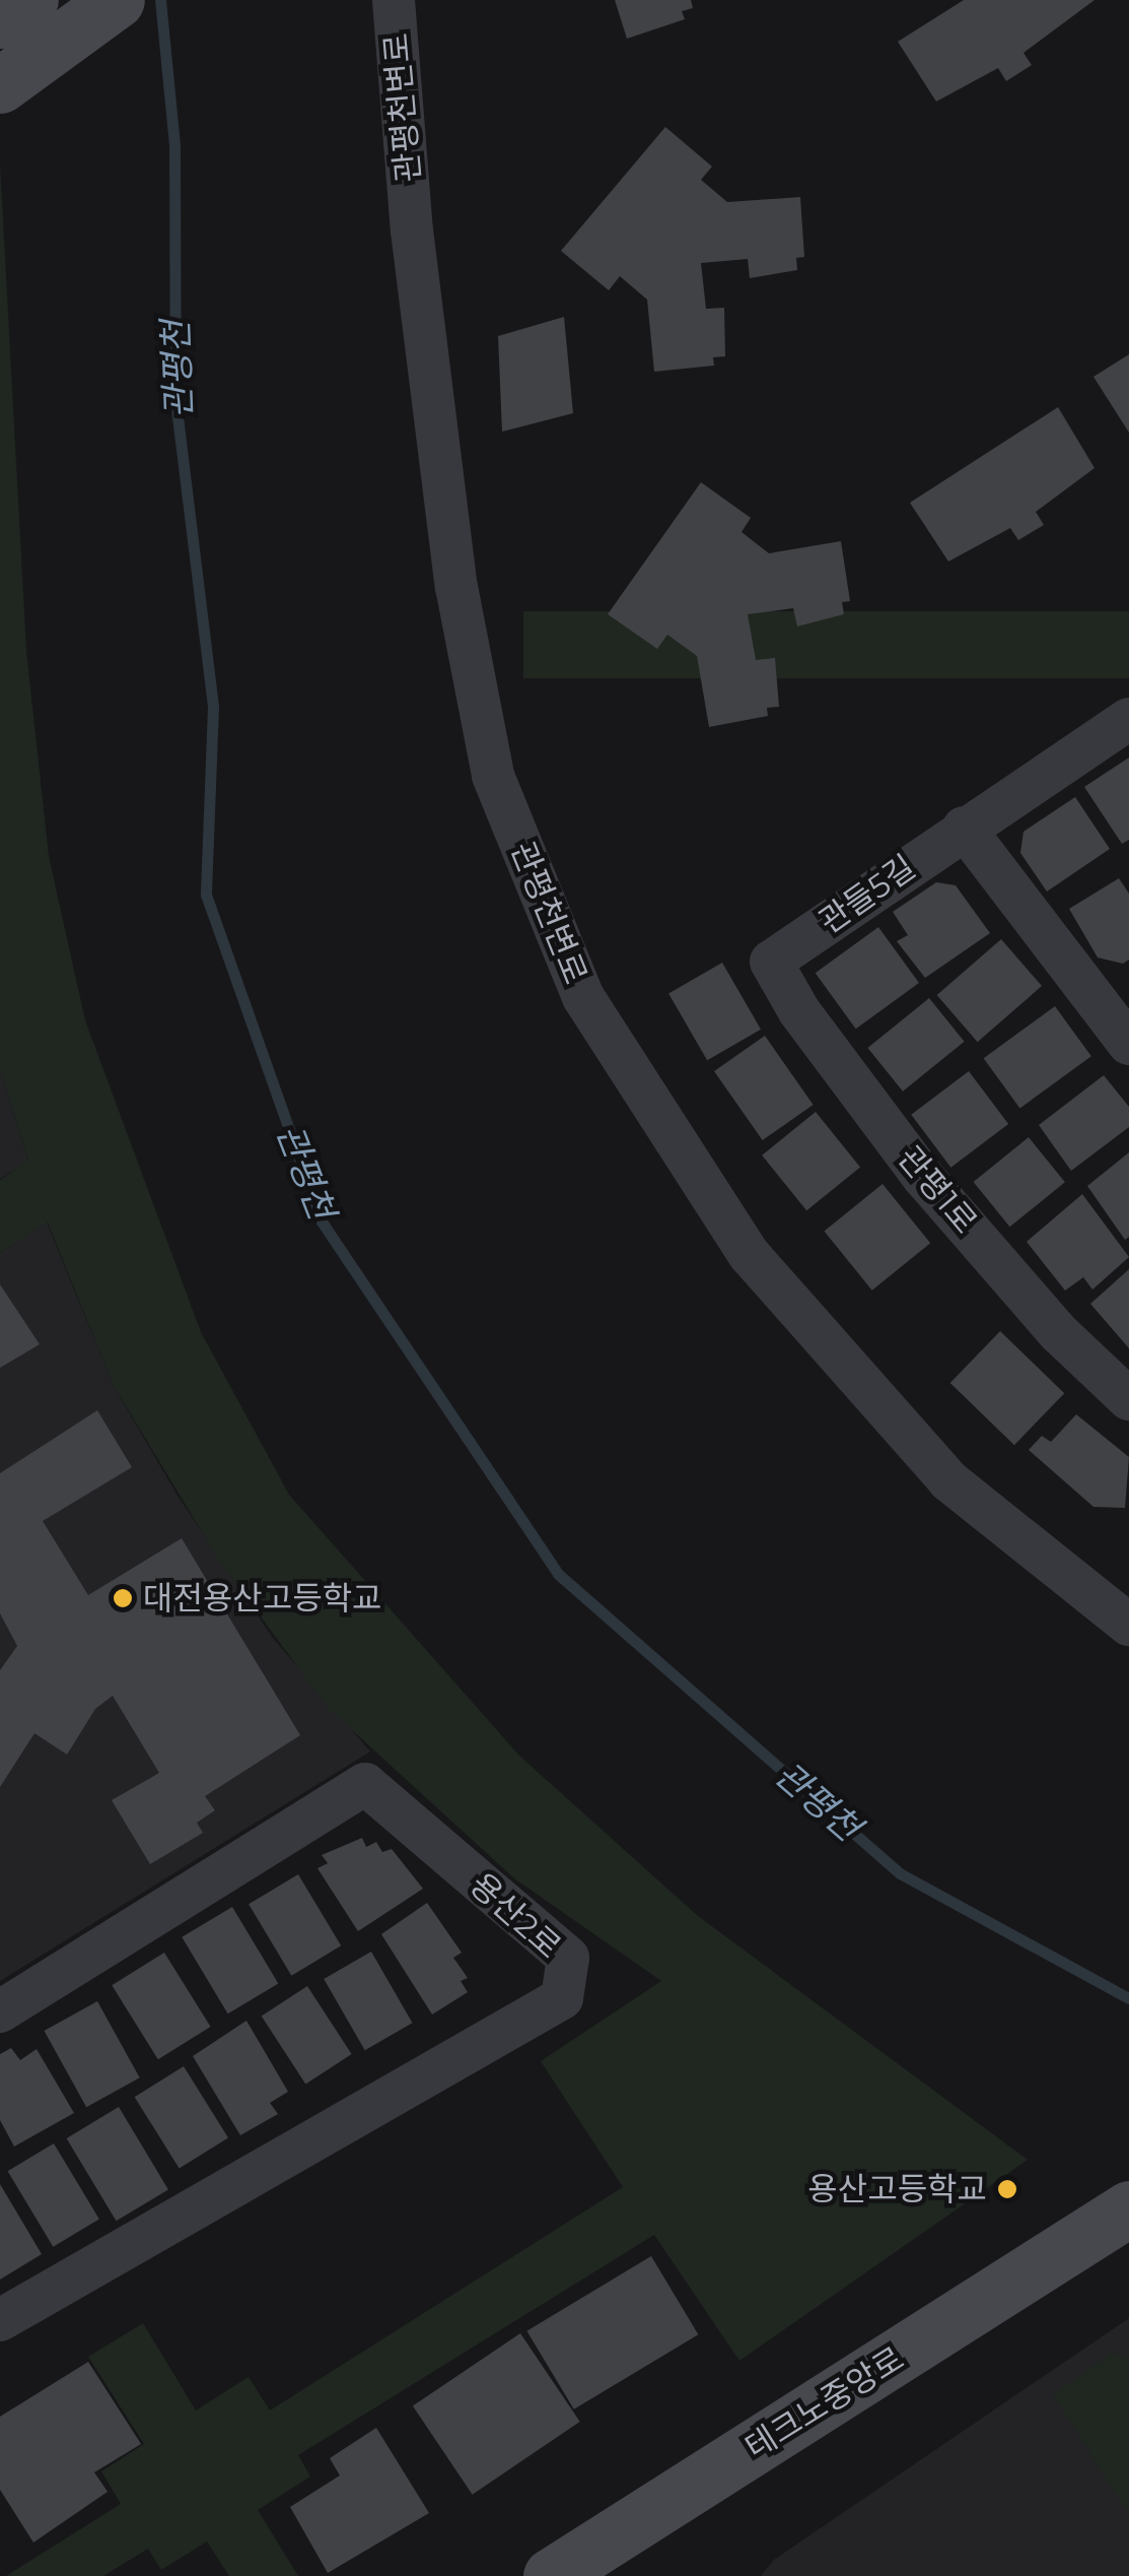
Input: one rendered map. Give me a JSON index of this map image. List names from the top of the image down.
{
  "streets": {
    "main road": ["테크노중앙로"],
    "street": [
      "관평천변로",
      "관들5길",
      "관평1로",
      "용산2로"
    ]
  },
  "crossings": [
    ["관들5길", "관평1로"]
  ],
  "water": ["관평천"],
  "places": ["대전용산고등학교", "용산고등학교"]
}
